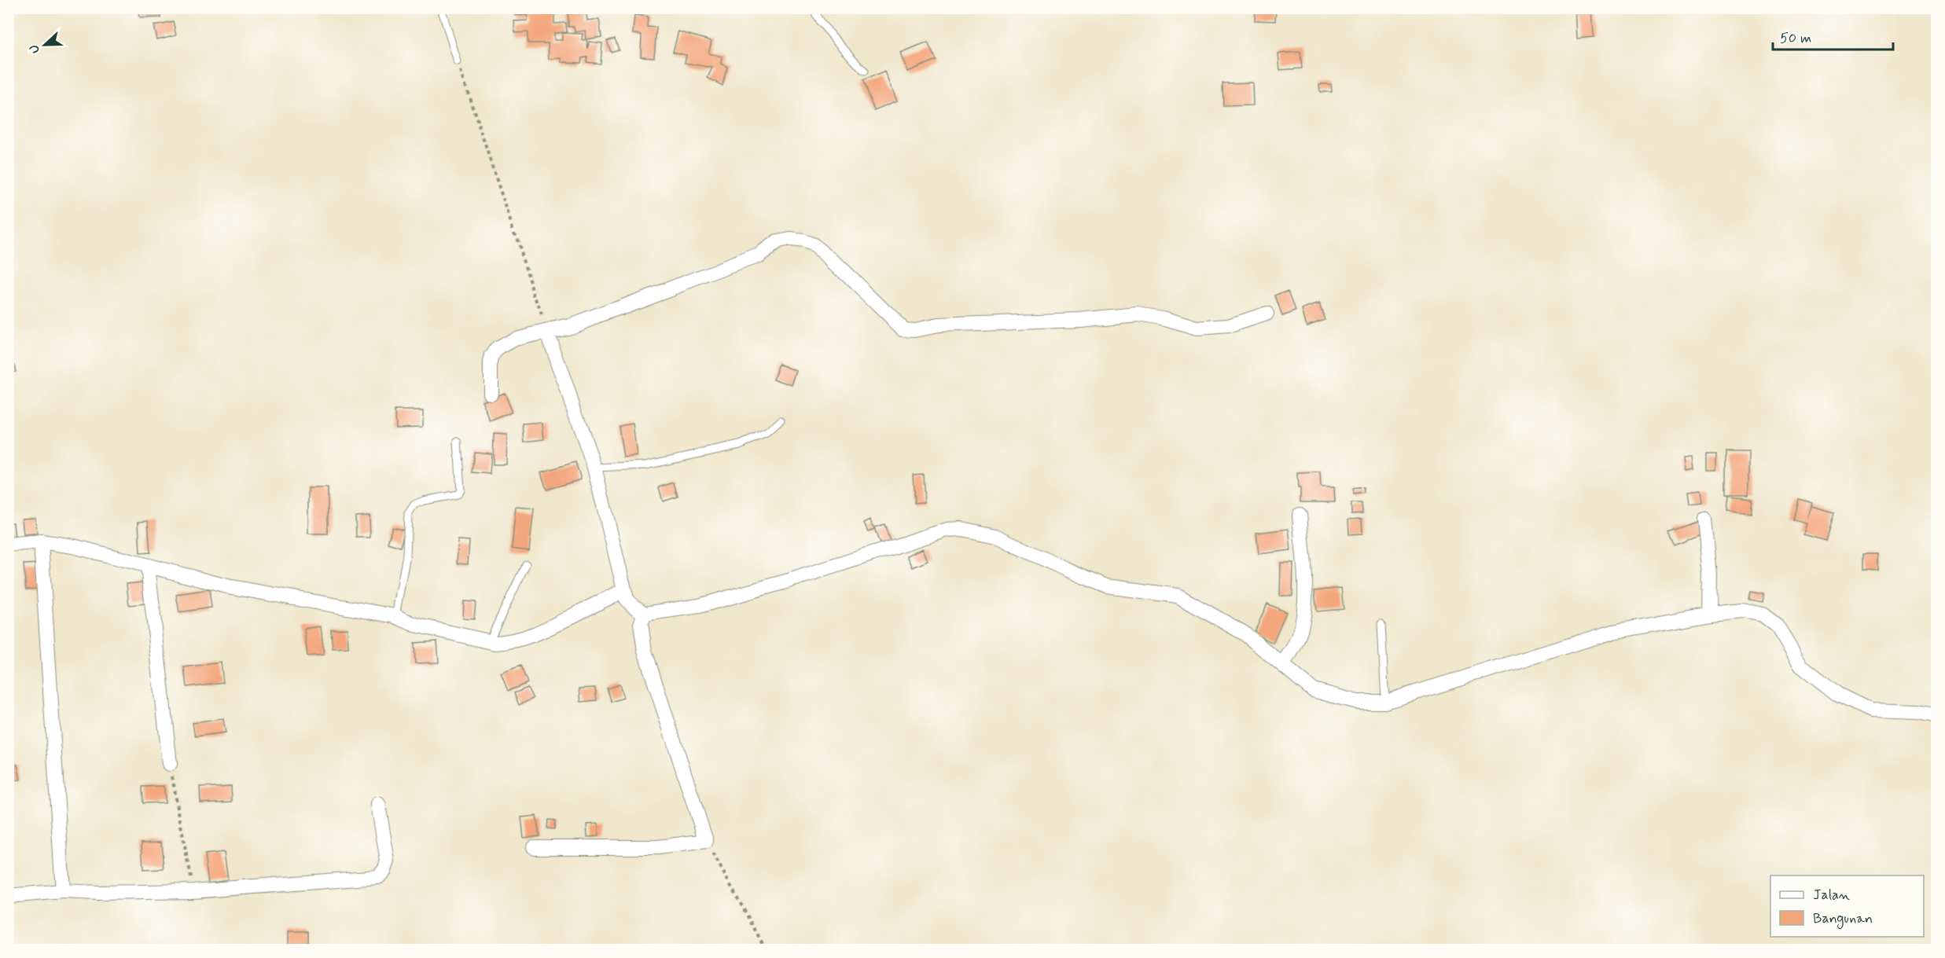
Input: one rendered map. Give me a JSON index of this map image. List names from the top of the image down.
{
  "legend": ["Jalan", "Bangunan"],
  "scale_bar": "50 m",
  "north": "left"
}
